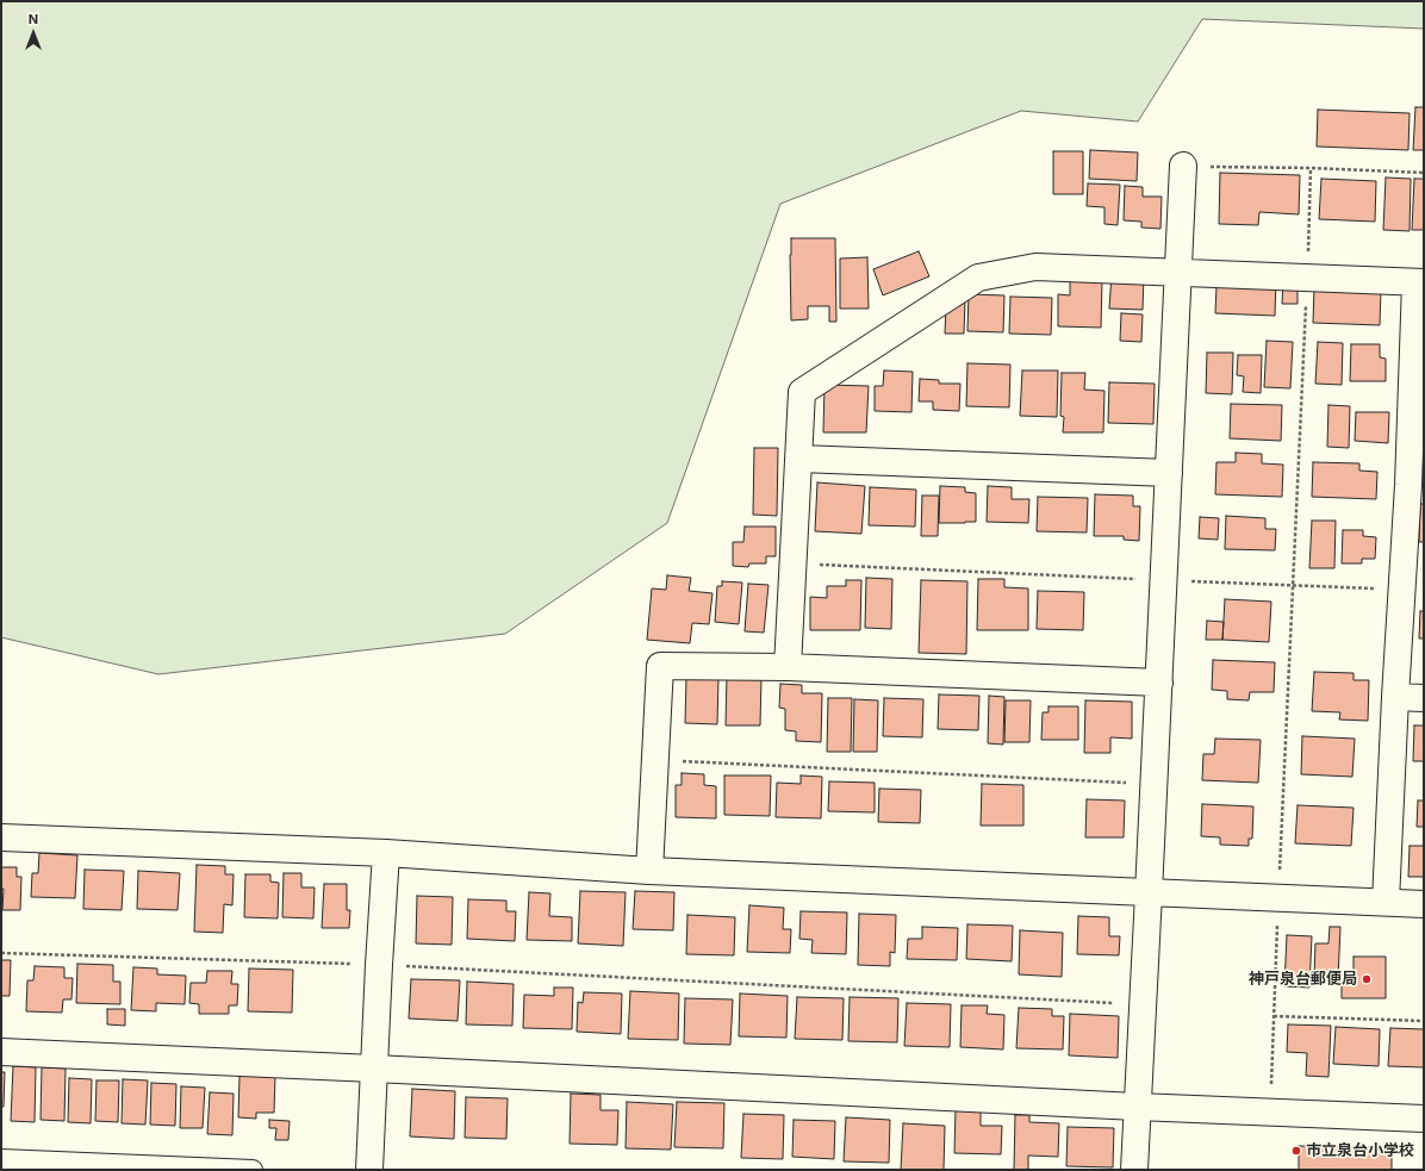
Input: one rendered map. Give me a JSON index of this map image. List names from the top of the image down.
{
  "places": ["神戸泉台郵便局", "市立泉台小学校"],
  "north": "top"
}
